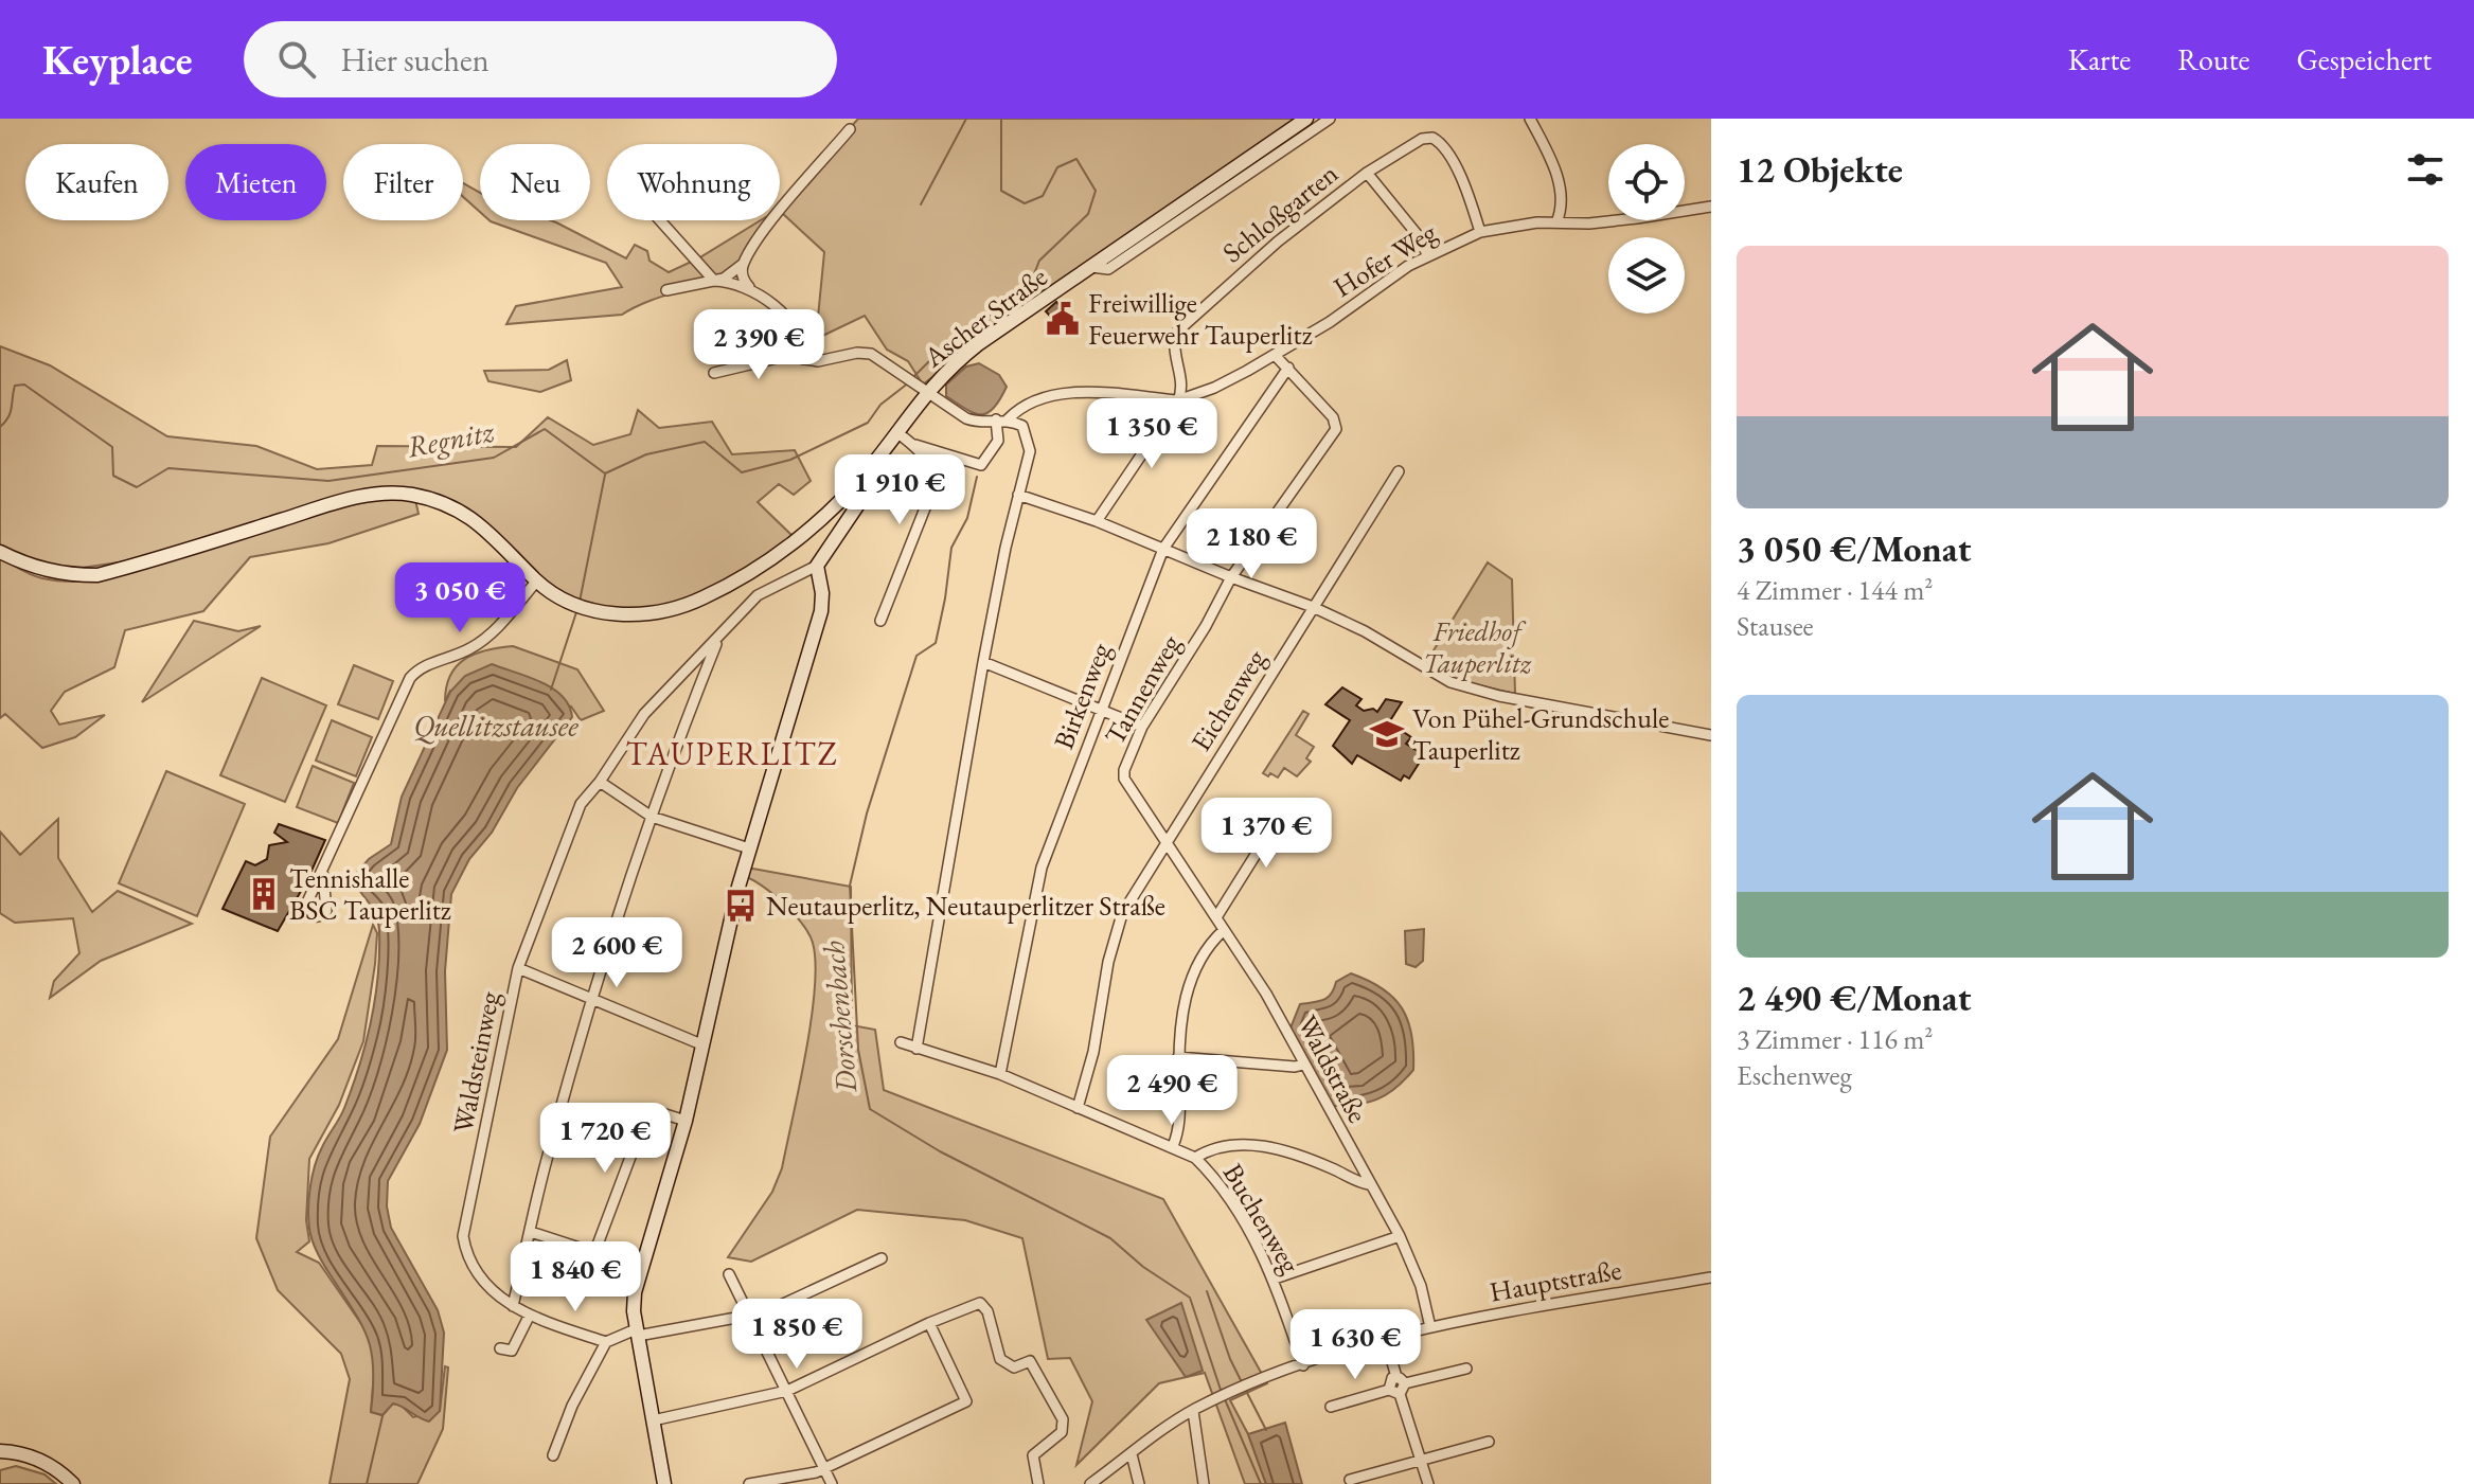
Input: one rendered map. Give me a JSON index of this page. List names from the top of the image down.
{
  "streets": {
    "street": [
      "Schloßgarten",
      "Hofer Weg",
      "Ascher Straße",
      "Tannenweg",
      "Birkenweg",
      "Eichenweg",
      "Waldsteinweg",
      "Waldstraße",
      "Buchenweg",
      "Hauptstraße"
    ]
  },
  "crossings": [
    ["Schloßgarten", "Hofer Weg"],
    ["Hofer Weg", "Tannenweg"],
    ["Tannenweg", "Birkenweg"],
    ["Tannenweg", "Eichenweg"],
    ["Tannenweg", "Waldstraße"],
    ["Birkenweg", "Buchenweg"],
    ["Eichenweg", "Waldstraße"],
    ["Eichenweg", "Buchenweg"],
    ["Waldstraße", "Hauptstraße"],
    ["Buchenweg", "Hauptstraße"]
  ],
  "districts": ["TAUPERLITZ"],
  "water": ["Regnitz", "Quellitzstausee", "Dorschenbach"],
  "parks": ["Friedhof Tauperlitz"],
  "places": {
    "public building": ["Freiwillige Feuerwehr Tauperlitz"],
    "school or university": ["Von Pühel-Grundschule Tauperlitz"],
    "building": ["Tennishalle BSC Tauperlitz"],
    "bus stop": ["Neutauperlitz, Neutauperlitzer Straße"]
  },
  "page": {
    "header": "Keyplace",
    "search": "Hier suchen",
    "nav": ["Karte", "Route", "Gespeichert"],
    "heading": "12 Objekte",
    "chip": [
      "Kaufen",
      "Mieten",
      "Filter",
      "Neu",
      "Wohnung"
    ],
    "list": [
      {
        "name": "3 050 €/Monat",
        "note": "4 Zimmer · 144 m² · Stausee"
      },
      {
        "name": "2 490 €/Monat",
        "note": "3 Zimmer · 116 m² · Eschenweg"
      }
    ],
    "price": [
      "2 390 €",
      "1 350 €",
      "1 910 €",
      "2 180 €",
      "3 050 €",
      "1 370 €",
      "2 600 €",
      "2 490 €",
      "1 720 €",
      "1 840 €",
      "1 850 €",
      "1 630 €"
    ]
  }
}
